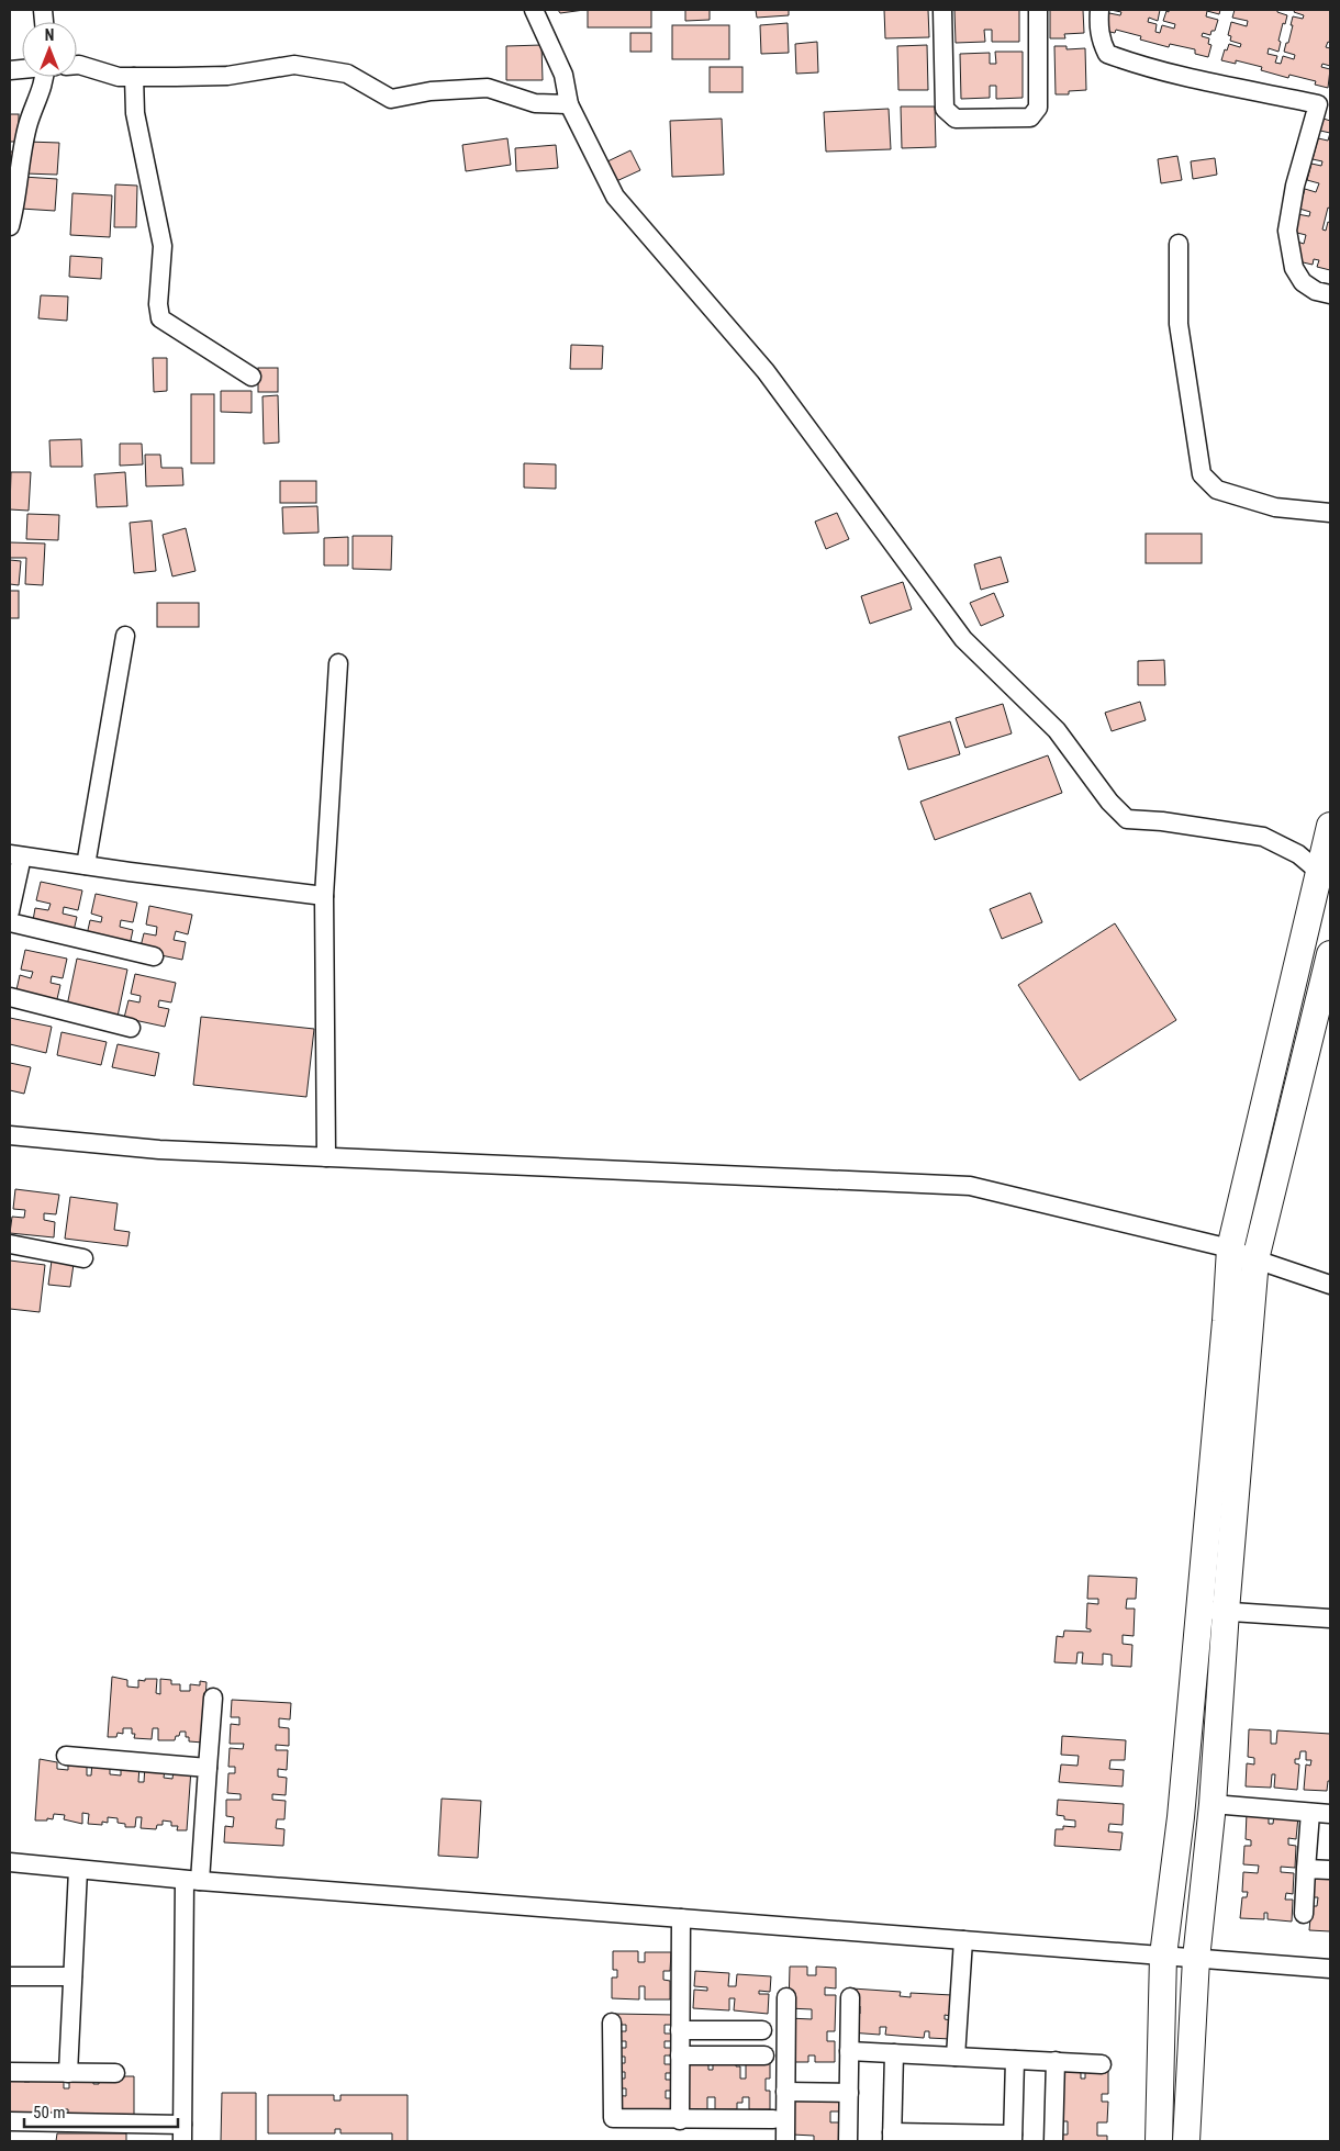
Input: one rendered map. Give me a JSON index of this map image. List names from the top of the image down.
{
  "scale_bar": "50 m",
  "north": "top"
}
